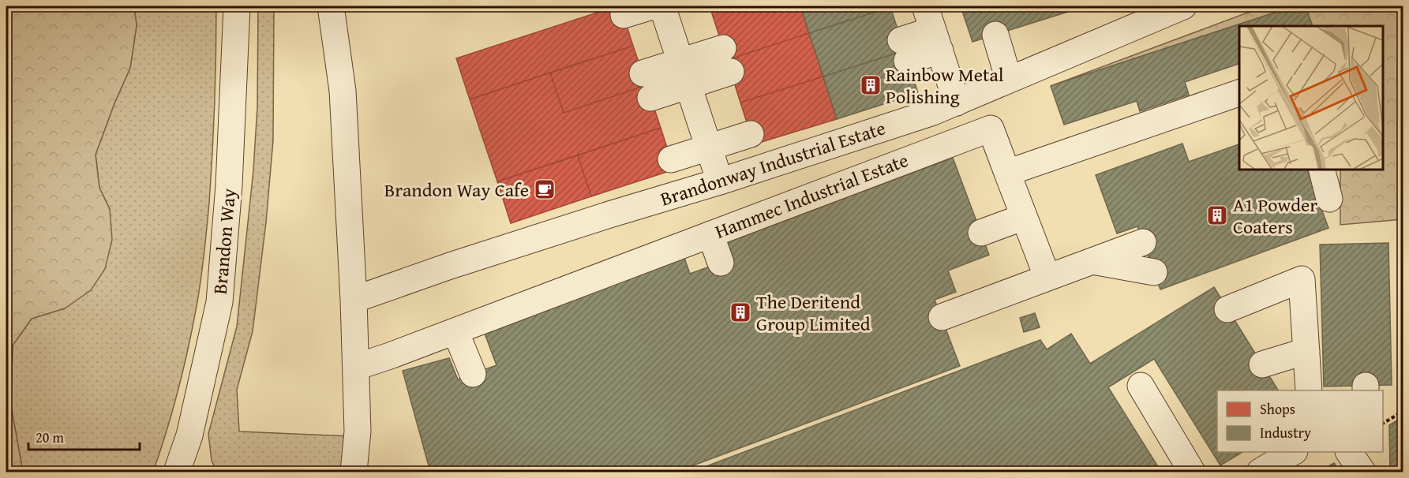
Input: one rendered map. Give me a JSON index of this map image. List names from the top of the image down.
{
  "streets": {
    "street": ["Brandonway Industrial Estate", "Hammec Industrial Estate", "Brandon Way"]
  },
  "places": {
    "building": ["Rainbow Metal Polishing", "A1 Powder Coaters", "The Deritend Group Limited"],
    "cafe": ["Brandon Way Cafe"]
  },
  "legend": ["Shops", "Industry"],
  "scale_bar": "20 m"
}
